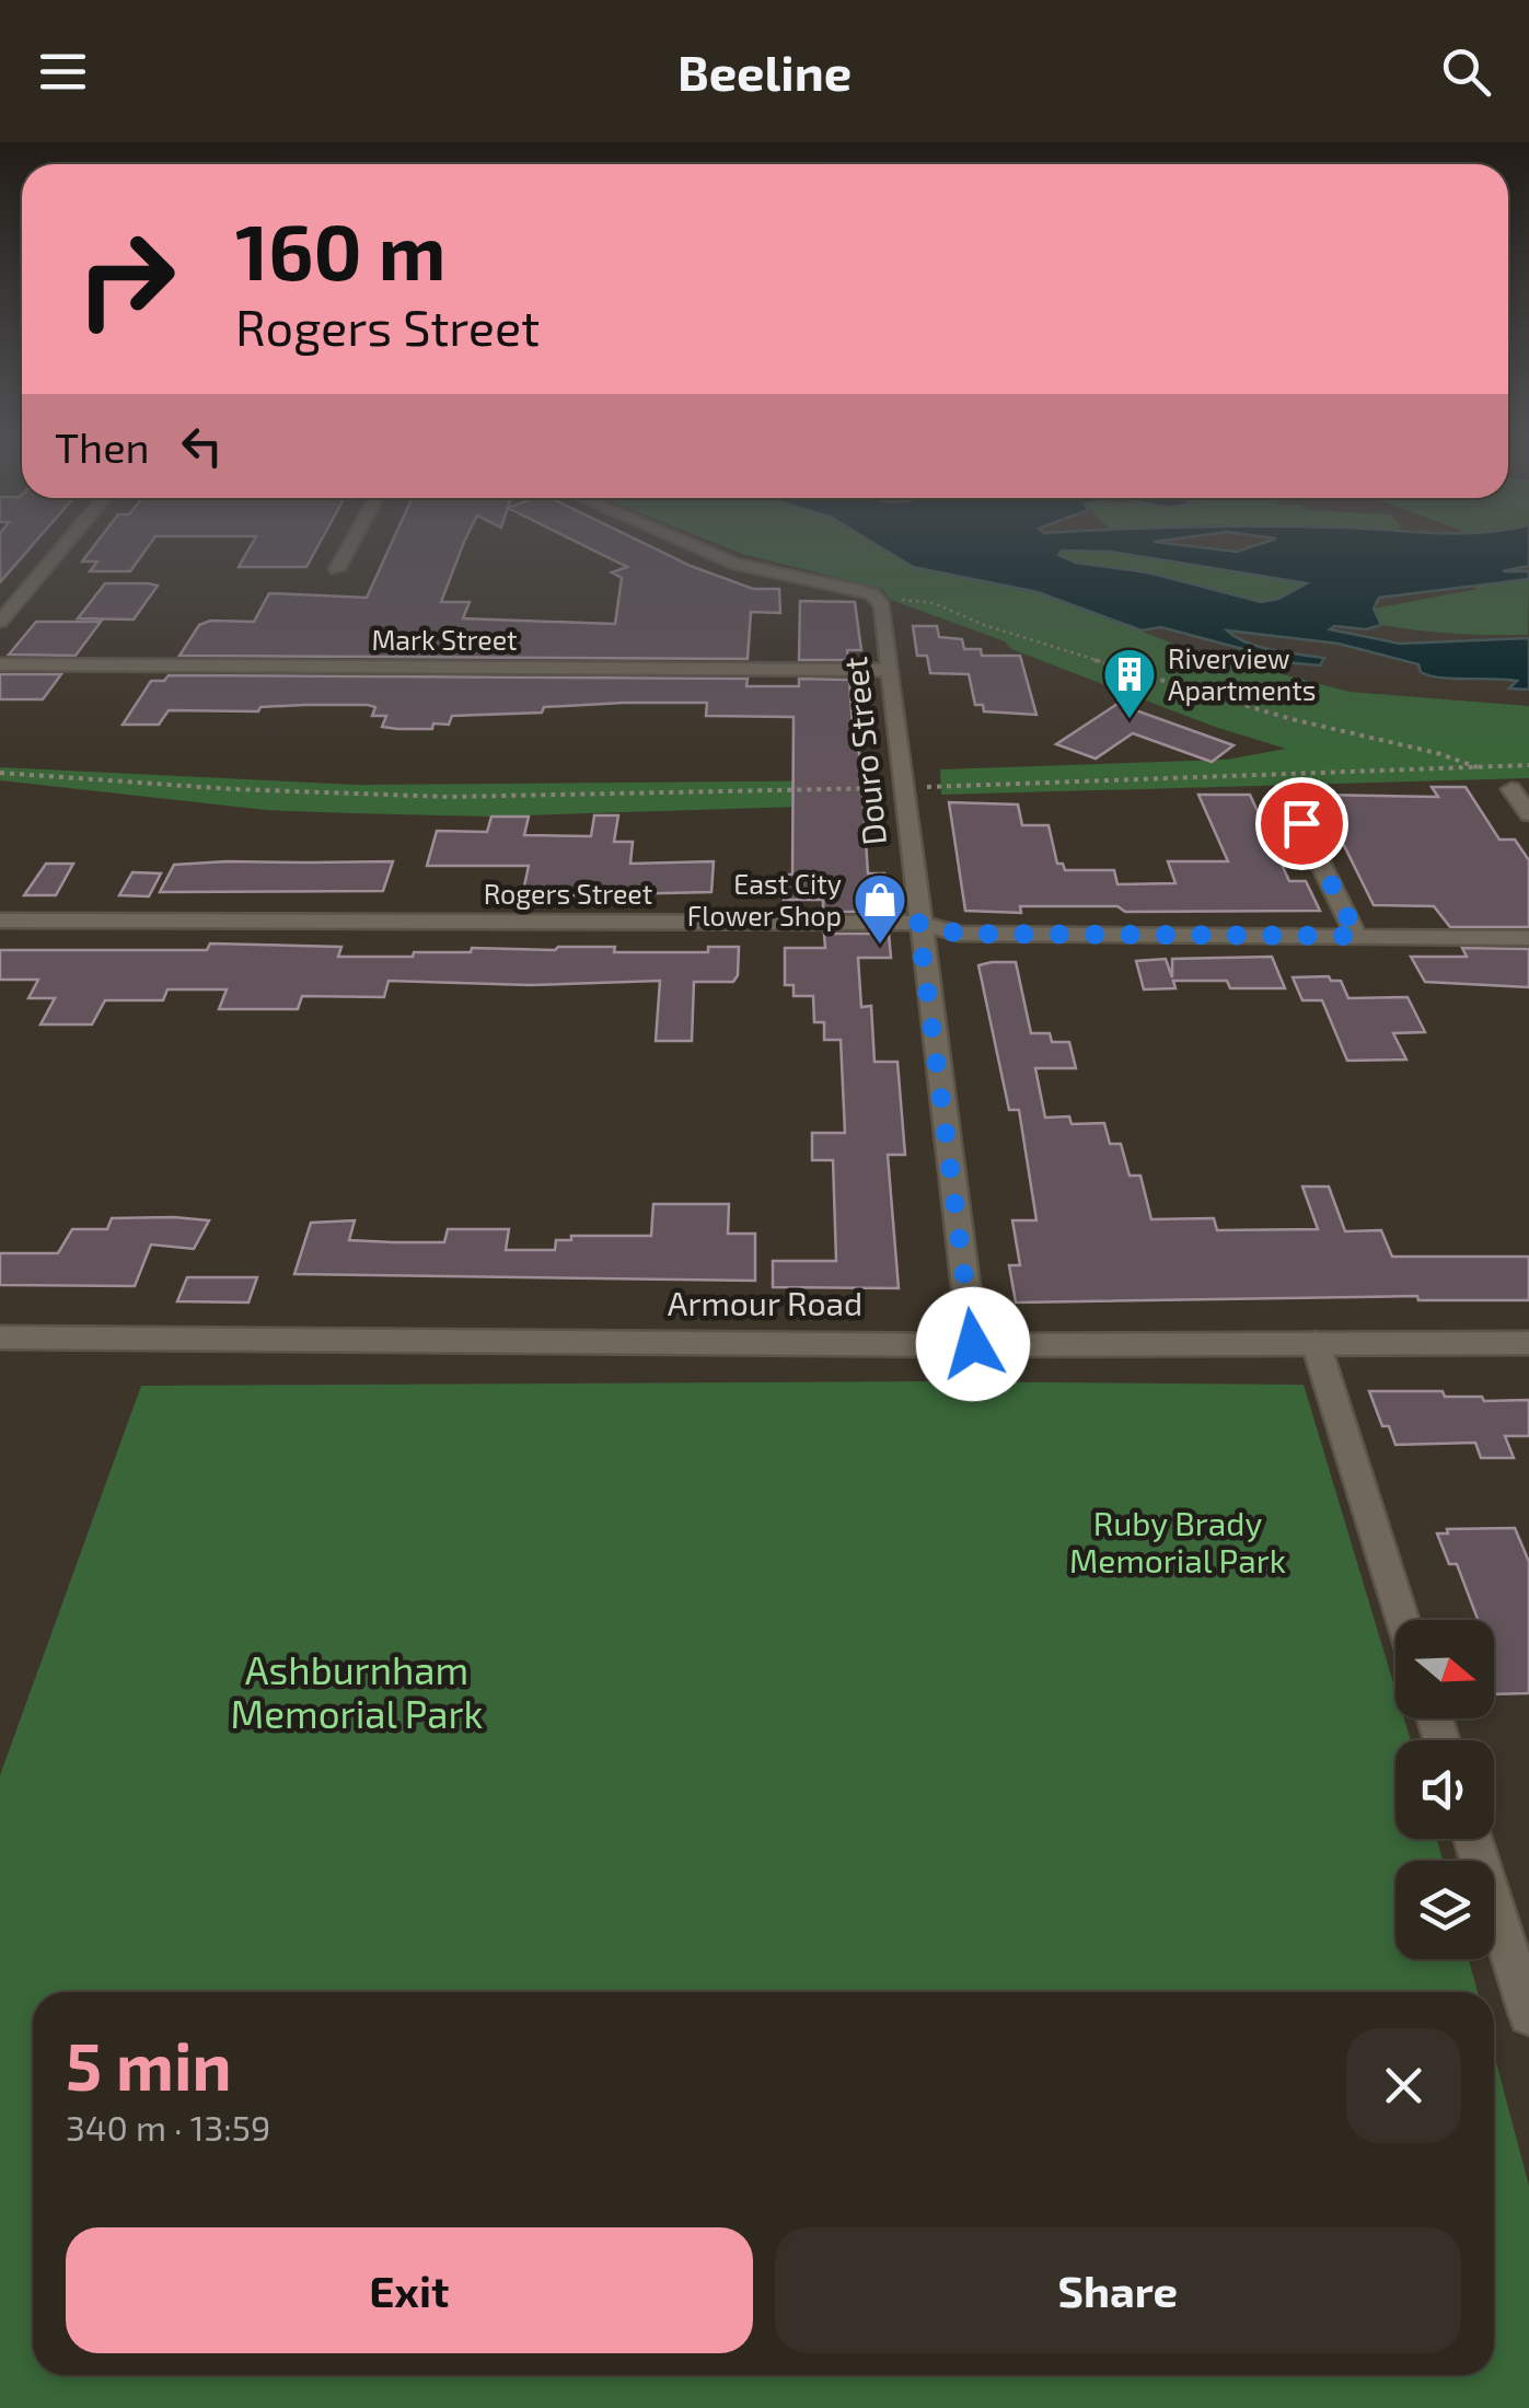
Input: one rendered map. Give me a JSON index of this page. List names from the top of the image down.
{
  "streets": {
    "street": [
      "Mark Street",
      "Douro Street",
      "Rogers Street",
      "Armour Road"
    ]
  },
  "crossings": [
    ["Mark Street", "Douro Street"],
    ["Douro Street", "Rogers Street"],
    ["Douro Street", "Armour Road"]
  ],
  "parks": ["Ruby Brady Memorial Park", "Ashburnham Memorial Park"],
  "places": {
    "building": ["Riverview Apartments"],
    "shop": ["East City Flower Shop"]
  },
  "north": "right",
  "page": {
    "header": "Beeline",
    "turn": ["160 m", "Rogers Street"],
    "then": "Then",
    "heading": ["5 min", "340 m · 13:59"],
    "buttons": ["Exit", "Share"]
  }
}
